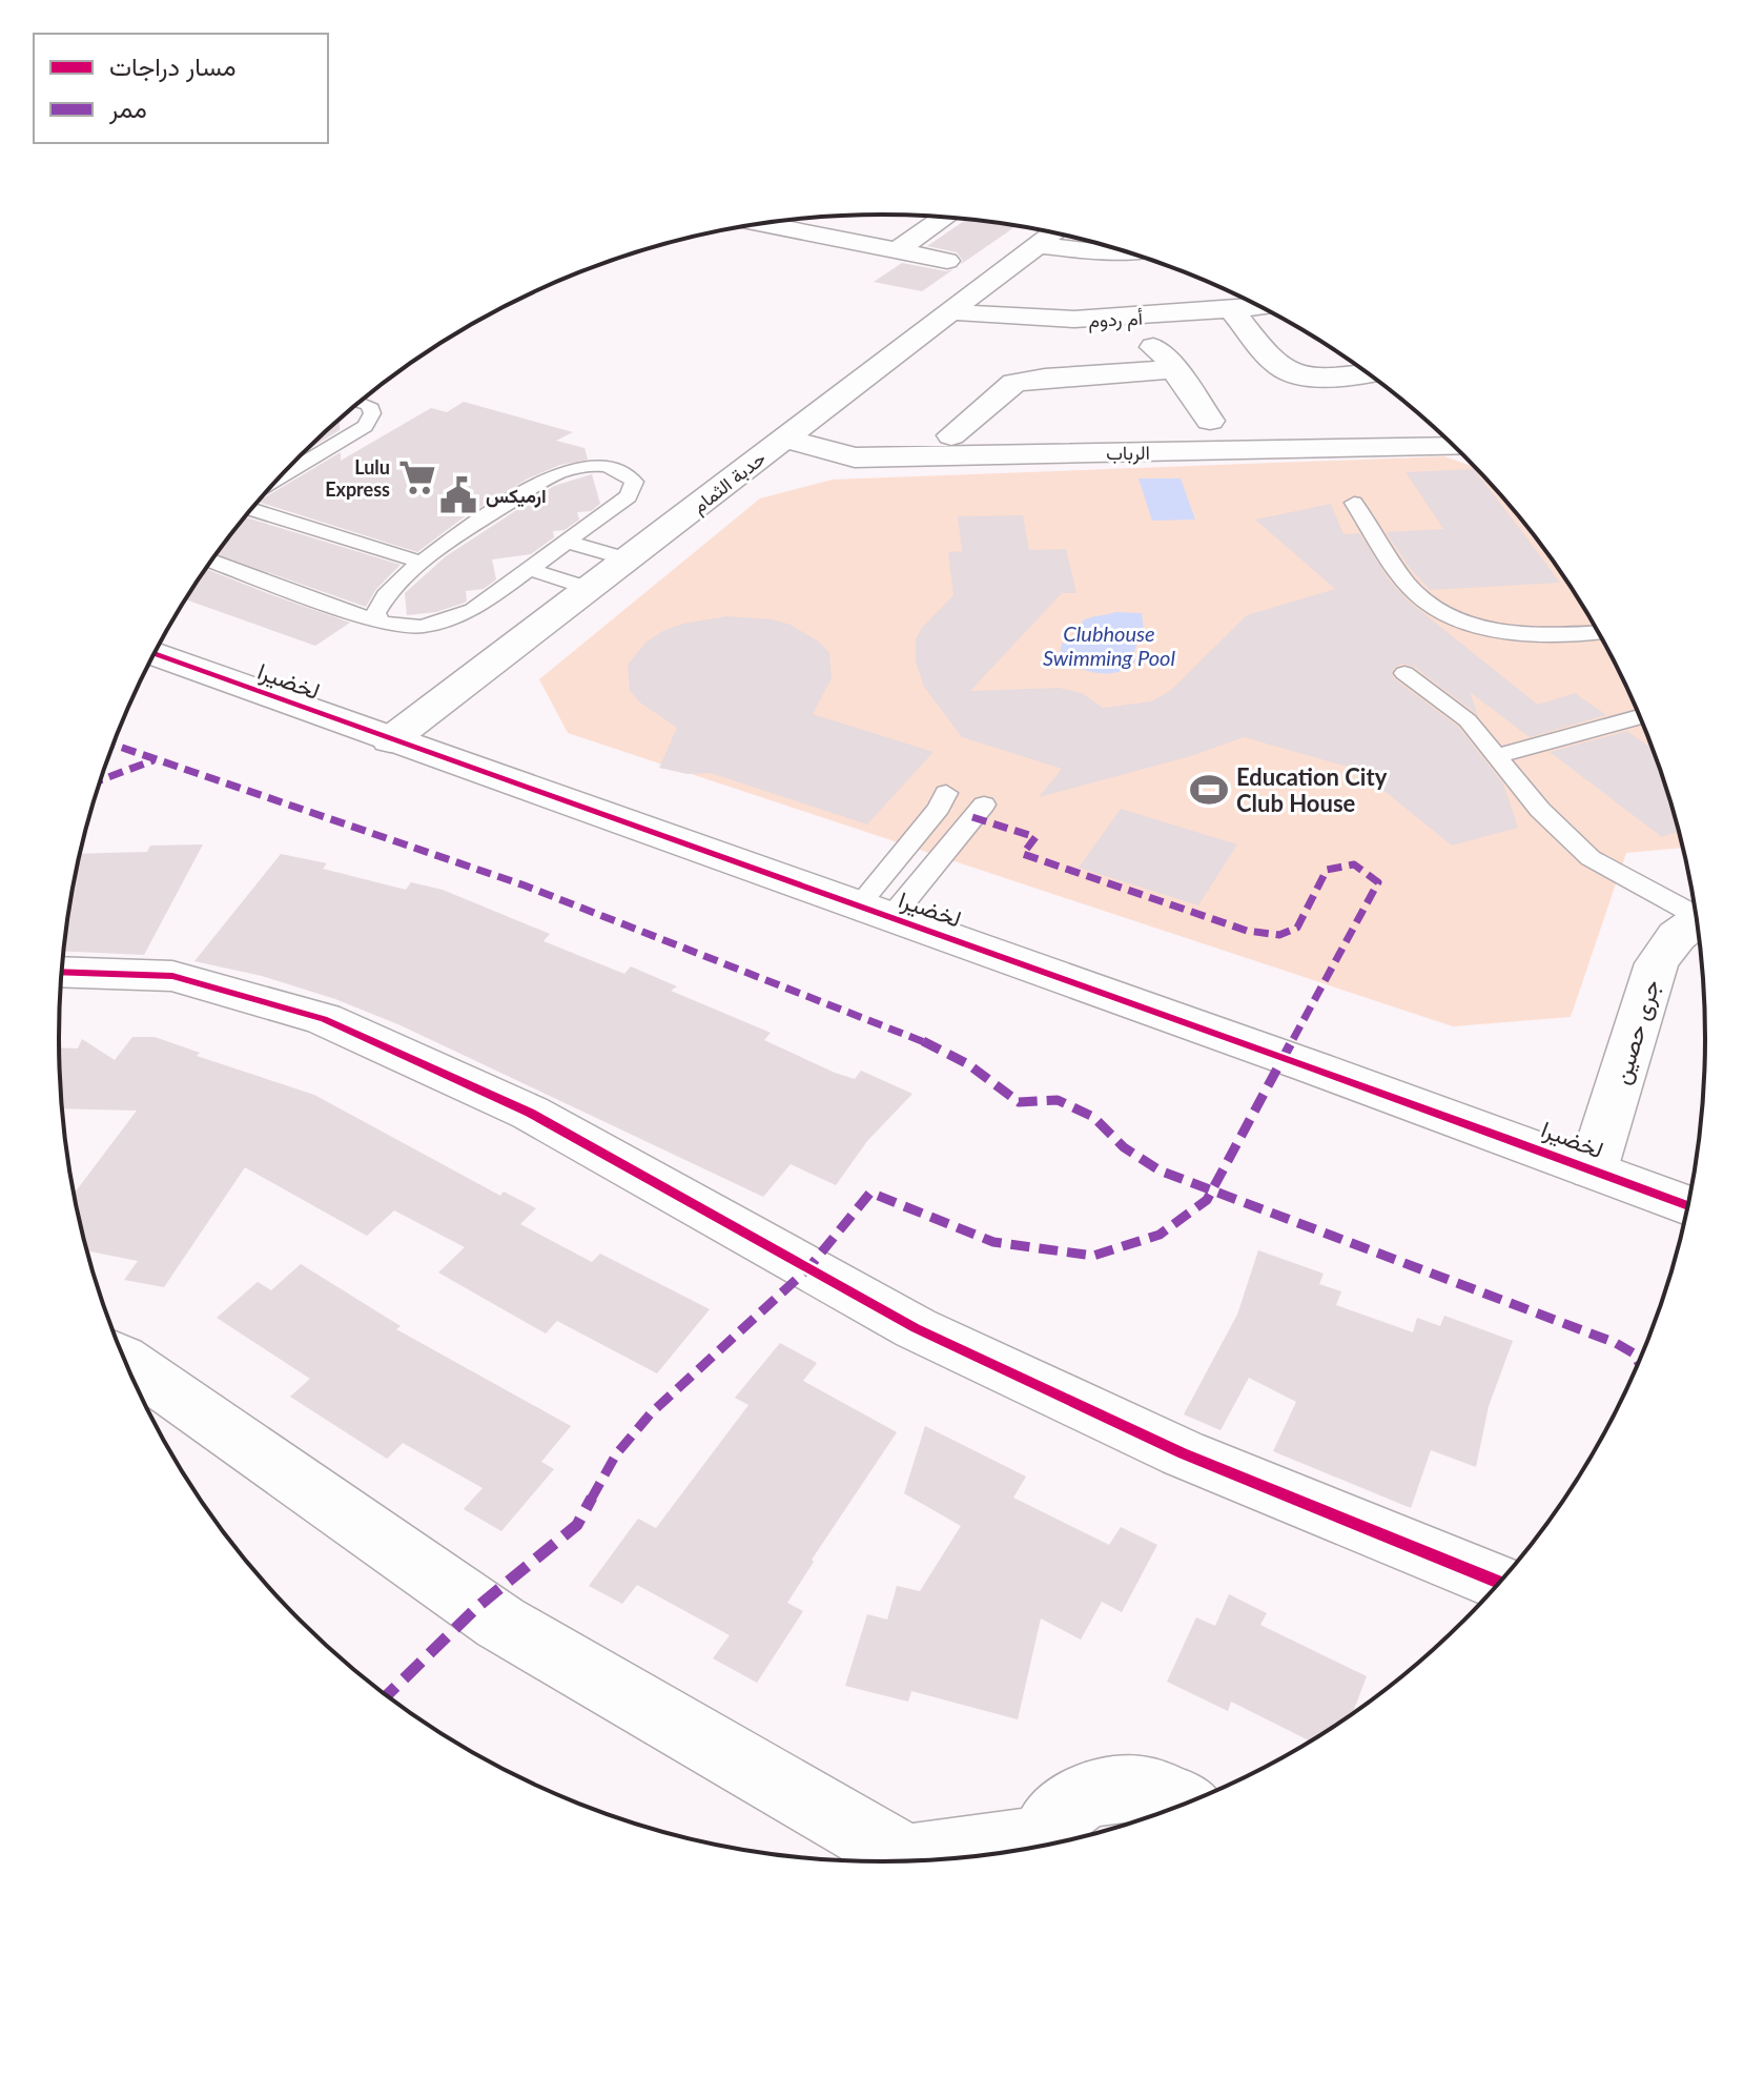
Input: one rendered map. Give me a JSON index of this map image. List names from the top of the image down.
{
  "streets": {
    "street": [
      "أم ردوم",
      "الرباب",
      "حدبة الثمام",
      "لخضيرا",
      "جرى حصين"
    ]
  },
  "crossings": [
    ["أم ردوم", "حدبة الثمام"],
    ["الرباب", "حدبة الثمام"],
    ["حدبة الثمام", "لخضيرا"],
    ["لخضيرا", "جرى حصين"]
  ],
  "water": ["Clubhouse Swimming Pool"],
  "places": {
    "supermarket": ["Lulu Express"],
    "public building": ["ارميكس"],
    "sports": ["Education City Club House"]
  },
  "legend": ["مسار دراجات", "ممر"]
}
